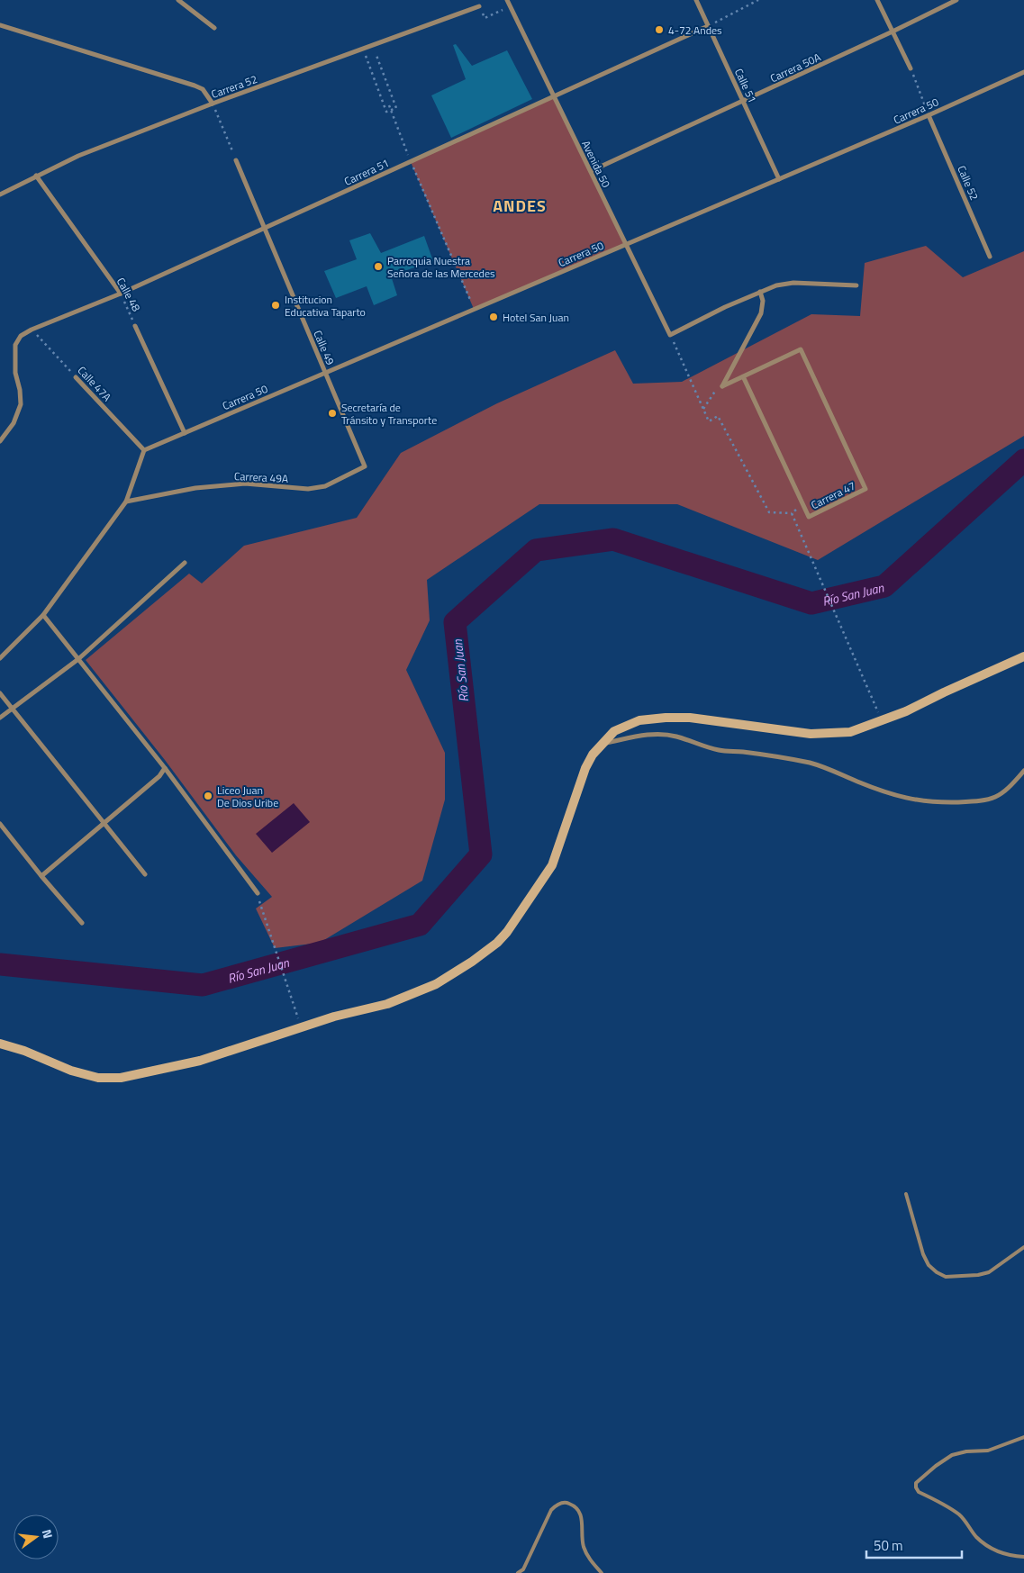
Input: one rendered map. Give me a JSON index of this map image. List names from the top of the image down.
{
  "streets": {
    "street": [
      "Carrera 50A",
      "Calle 51",
      "Carrera 52",
      "Carrera 50",
      "Avenida 50",
      "Carrera 51",
      "Calle 52",
      "Calle 48",
      "Calle 49",
      "Calle 47A",
      "Carrera 49A",
      "Carrera 47"
    ]
  },
  "crossings": [
    ["Carrera 50A", "Calle 51"],
    ["Carrera 50A", "Avenida 50"],
    ["Calle 51", "Carrera 50"],
    ["Calle 51", "Carrera 51"],
    ["Carrera 52", "Calle 48"],
    ["Carrera 50", "Avenida 50"],
    ["Carrera 50", "Calle 52"],
    ["Carrera 50", "Calle 48"],
    ["Carrera 50", "Calle 49"],
    ["Carrera 50", "Calle 47A"],
    ["Avenida 50", "Carrera 51"],
    ["Carrera 51", "Calle 48"],
    ["Carrera 51", "Calle 49"],
    ["Carrera 51", "Calle 47A"],
    ["Calle 49", "Carrera 49A"]
  ],
  "districts": ["ANDES"],
  "water": ["Río San Juan"],
  "places": [
    "4-72 Andes",
    "Parroquia Nuestra Señora de las Mercedes",
    "Institucion Educativa Taparto",
    "Hotel San Juan",
    "Secretaría de Tránsito y Transporte",
    "Liceo Juan De Dios Uribe"
  ],
  "scale_bar": "50 m",
  "north": "right"
}
